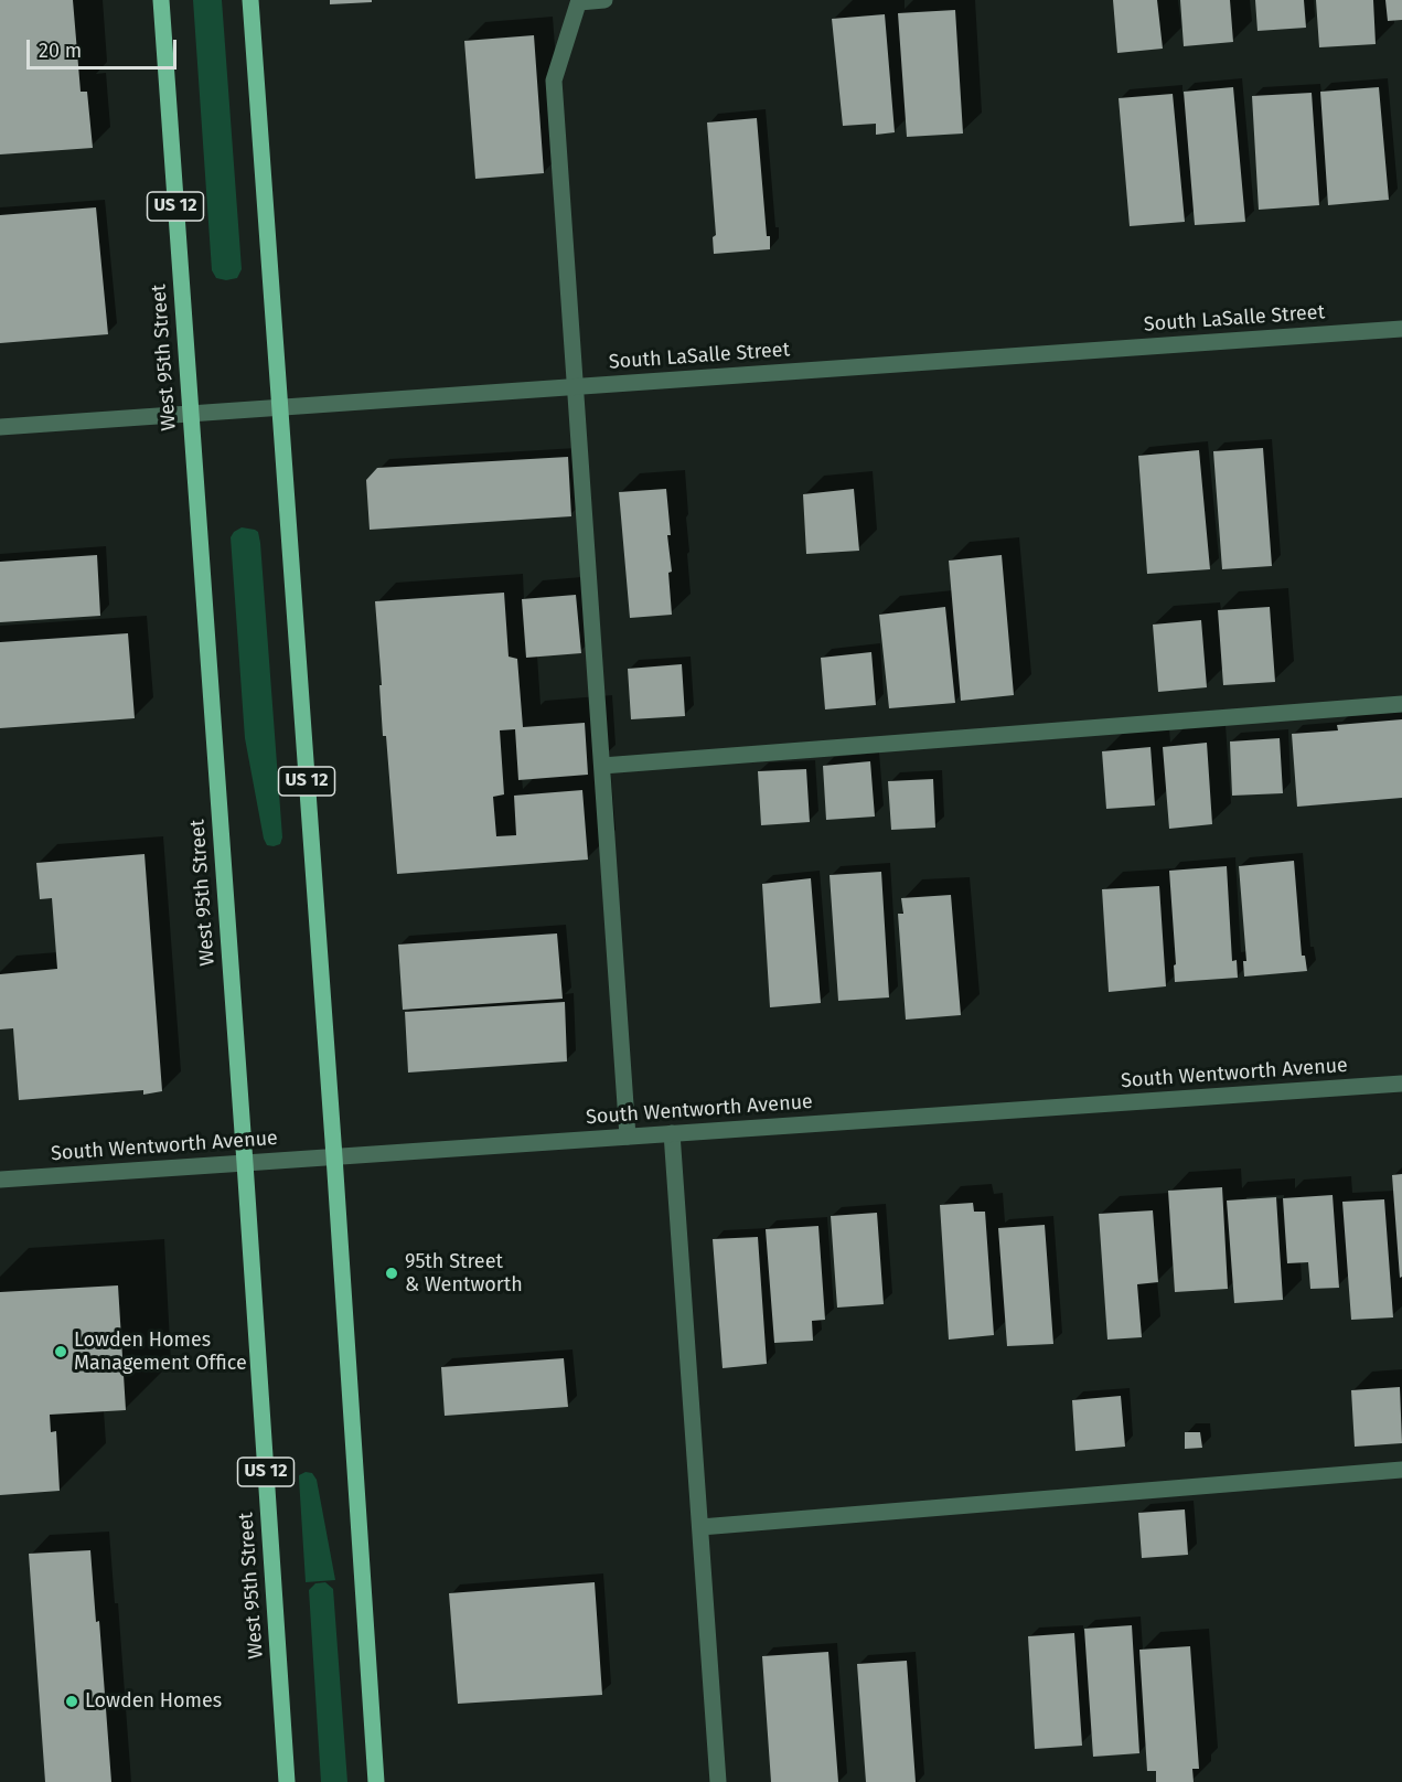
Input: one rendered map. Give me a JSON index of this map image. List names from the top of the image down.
{
  "streets": {
    "main road": ["US 12", "West 95th Street"],
    "street": ["South LaSalle Street", "South Wentworth Avenue"]
  },
  "crossings": [
    ["US 12", "South LaSalle Street"],
    ["US 12", "South Wentworth Avenue"],
    ["South LaSalle Street", "West 95th Street"],
    ["West 95th Street", "South Wentworth Avenue"]
  ],
  "places": ["95th Street & Wentworth", "Lowden Homes Management Office", "Lowden Homes"],
  "scale_bar": "20 m"
}
